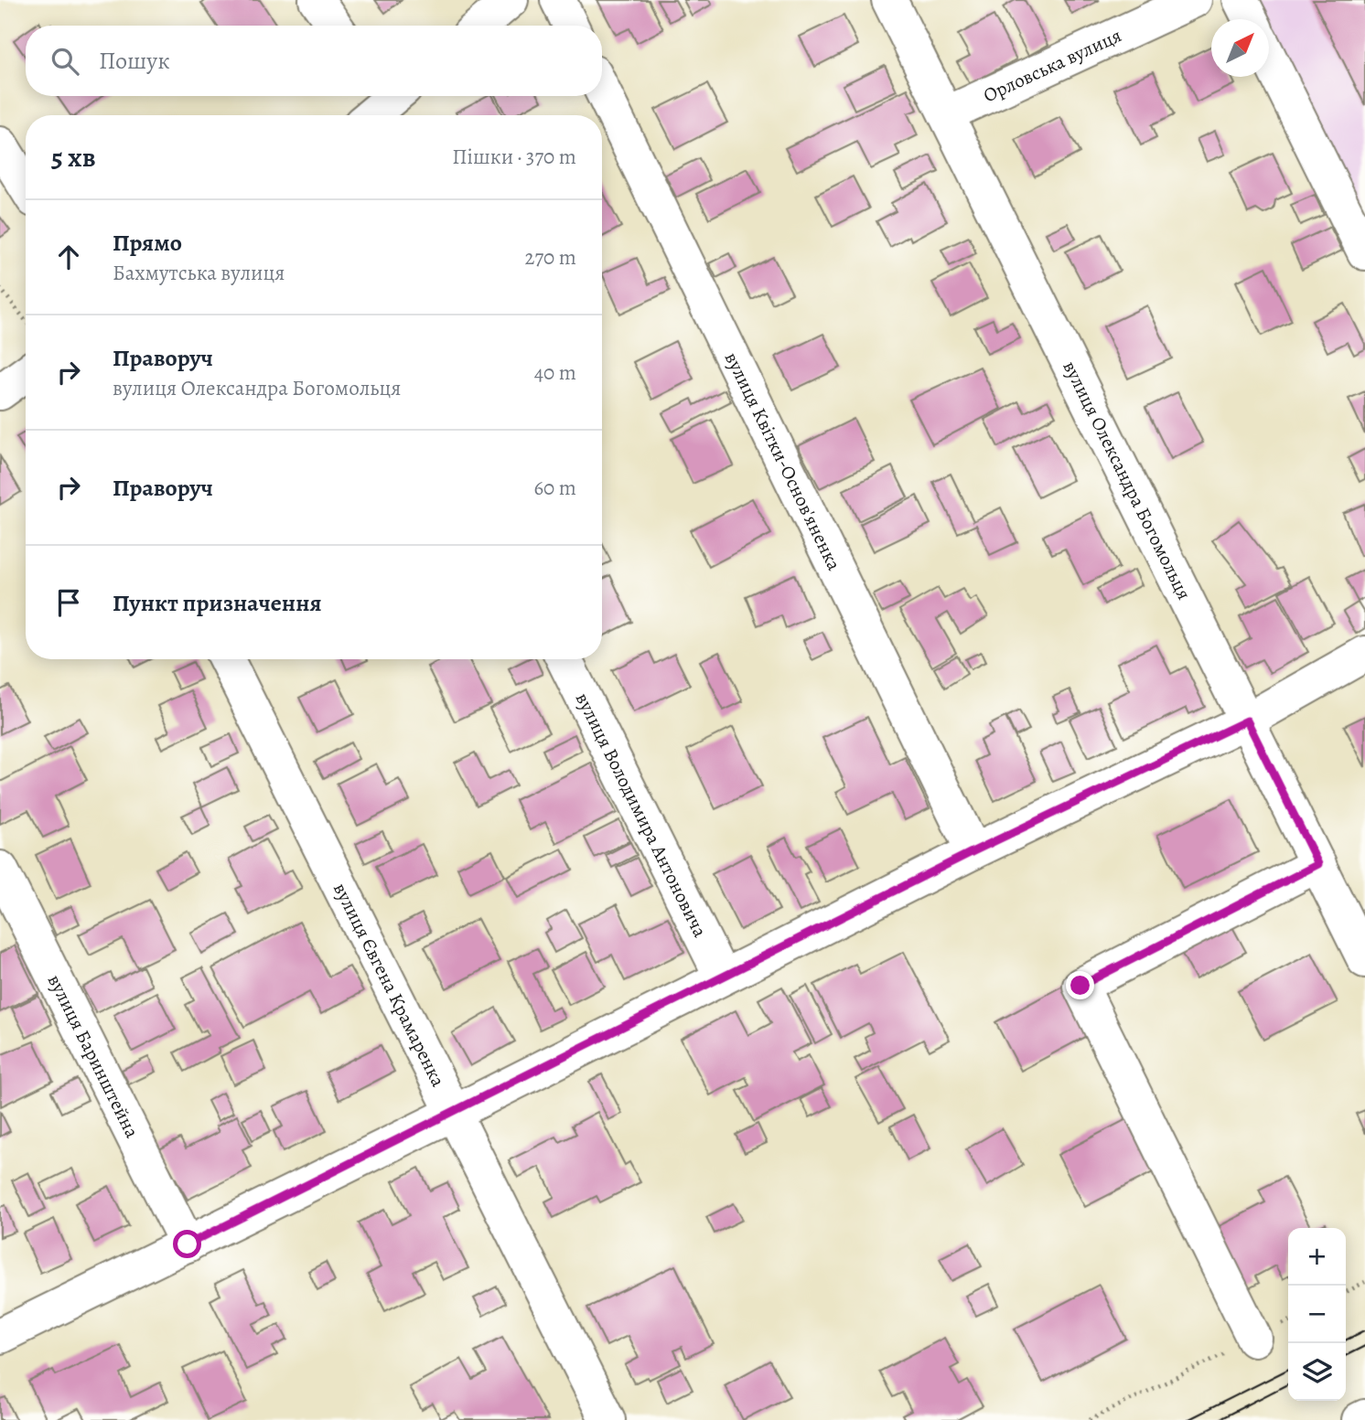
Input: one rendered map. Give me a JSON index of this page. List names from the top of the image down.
{
  "streets": {
    "street": [
      "Орловська вулиця",
      "вулиця Квітки-Основ'яненка",
      "вулиця Олександра Богомольця",
      "вулиця Володимира Антоновича",
      "вулиця Євгена Крамаренка",
      "вулиця Баринштейна"
    ]
  },
  "crossings": [
    ["Орловська вулиця", "вулиця Олександра Богомольця"]
  ],
  "north": "top right",
  "page": {
    "search": "Пошук",
    "heading": ["5 хв", "Пішки · 370 m"],
    "list": [
      ["Прямо", "Бахмутська вулиця", "270 m"],
      ["Праворуч", "вулиця Олександра Богомольця", "40 m"],
      ["Праворуч", "60 m"],
      "Пункт призначення"
    ],
    "map_buttons": ["+", "−"]
  }
}
